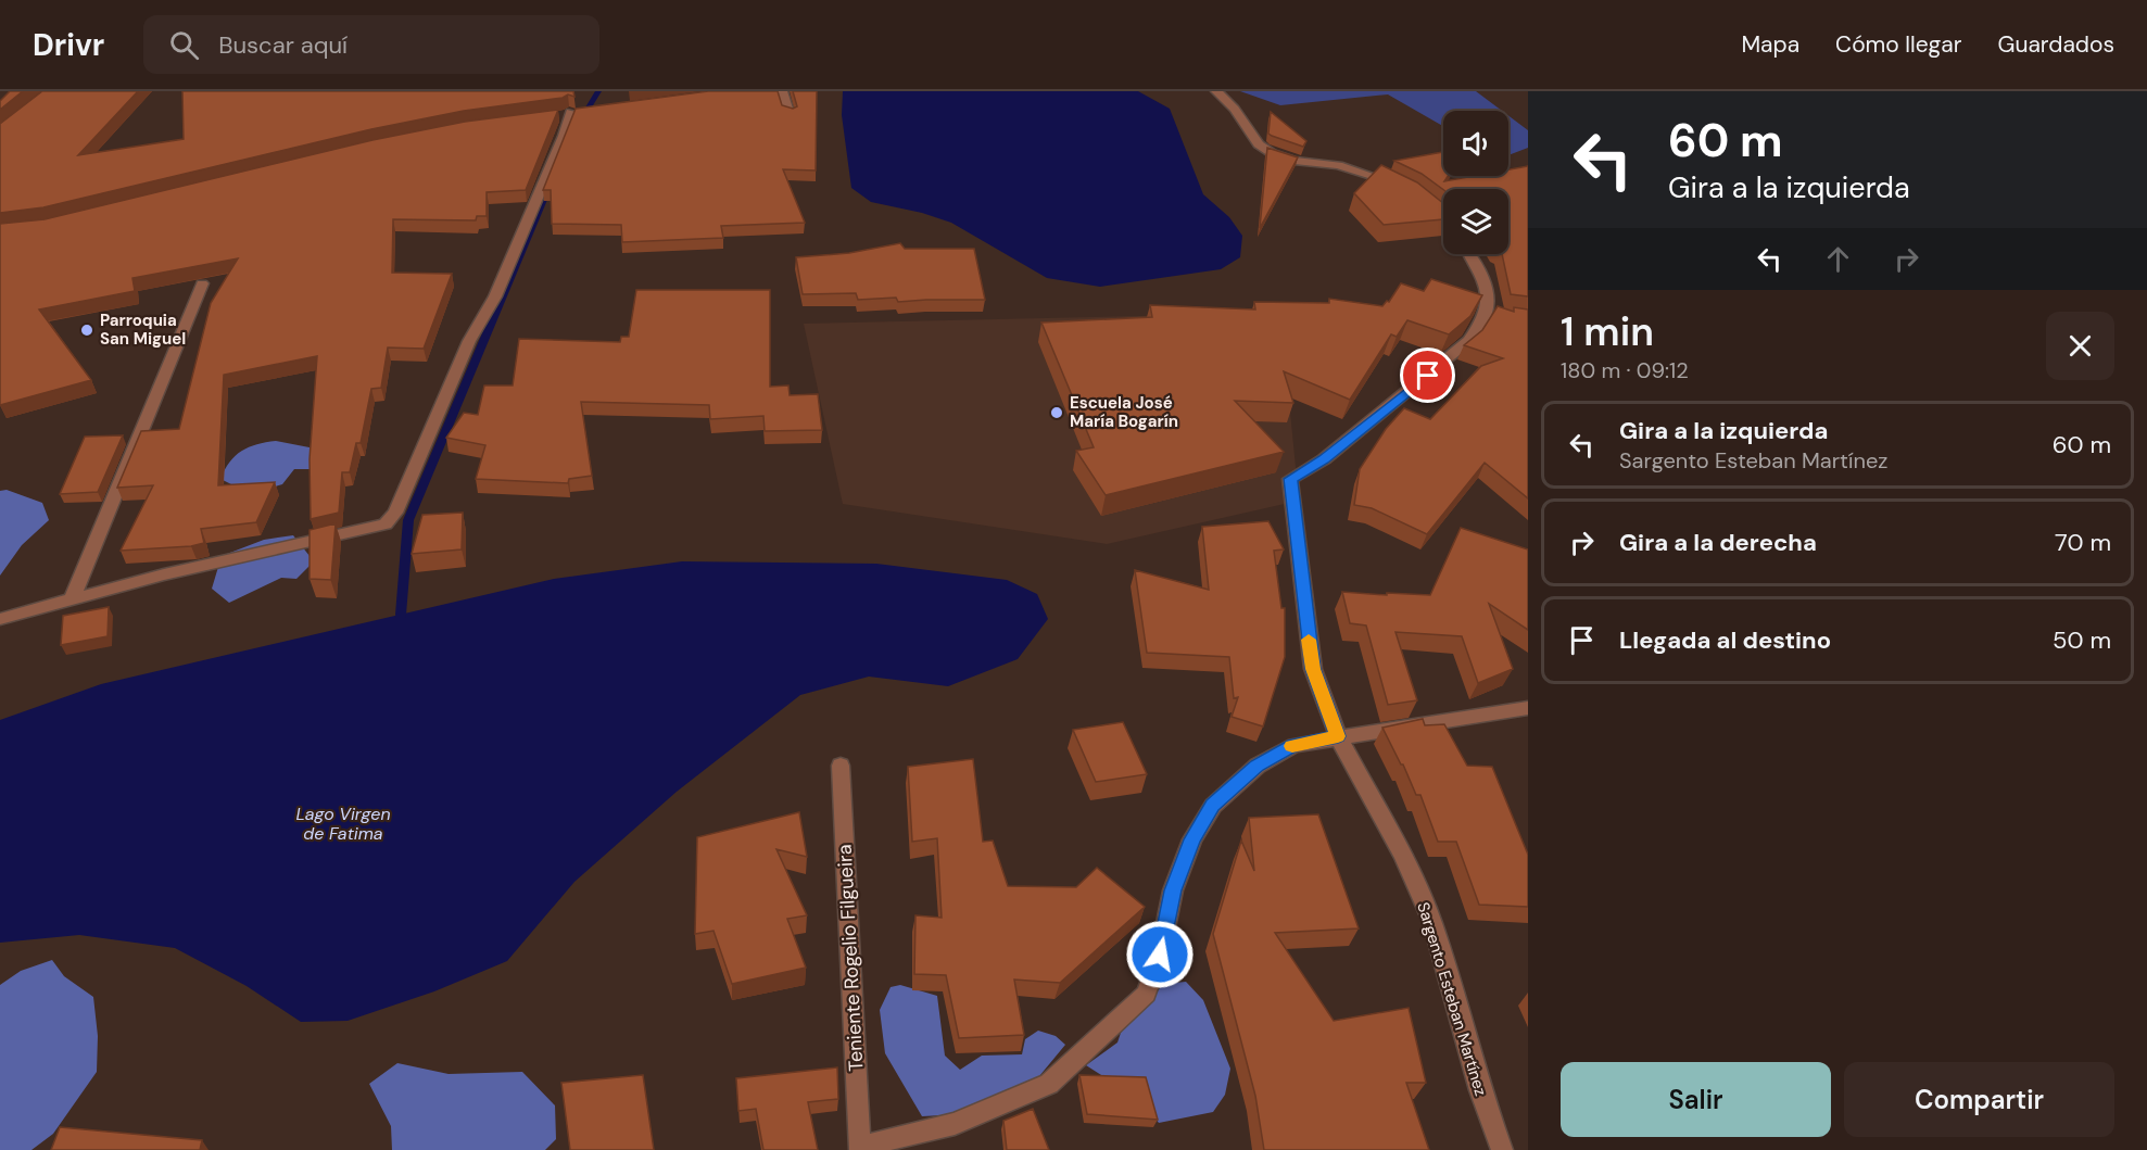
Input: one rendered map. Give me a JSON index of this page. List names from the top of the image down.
{
  "streets": {
    "street": ["Teniente Rogelio Filgueira", "Sargento Esteban Martínez"]
  },
  "water": ["Lago Virgen de Fatima"],
  "places": ["Parroquia San Miguel", "Escuela José María Bogarín"],
  "page": {
    "header": "Drivr",
    "search": "Buscar aquí",
    "nav": ["Mapa", "Cómo llegar", "Guardados"],
    "turn": ["60 m", "Gira a la izquierda"],
    "heading": ["1 min", "180 m · 09:12"],
    "list": [
      {
        "name": "Gira a la izquierda",
        "note": "Sargento Esteban Martínez",
        "value": "60 m"
      },
      {
        "name": "Gira a la derecha",
        "value": "70 m"
      },
      {
        "name": "Llegada al destino",
        "value": "50 m"
      }
    ],
    "buttons": ["Salir", "Compartir"]
  }
}
